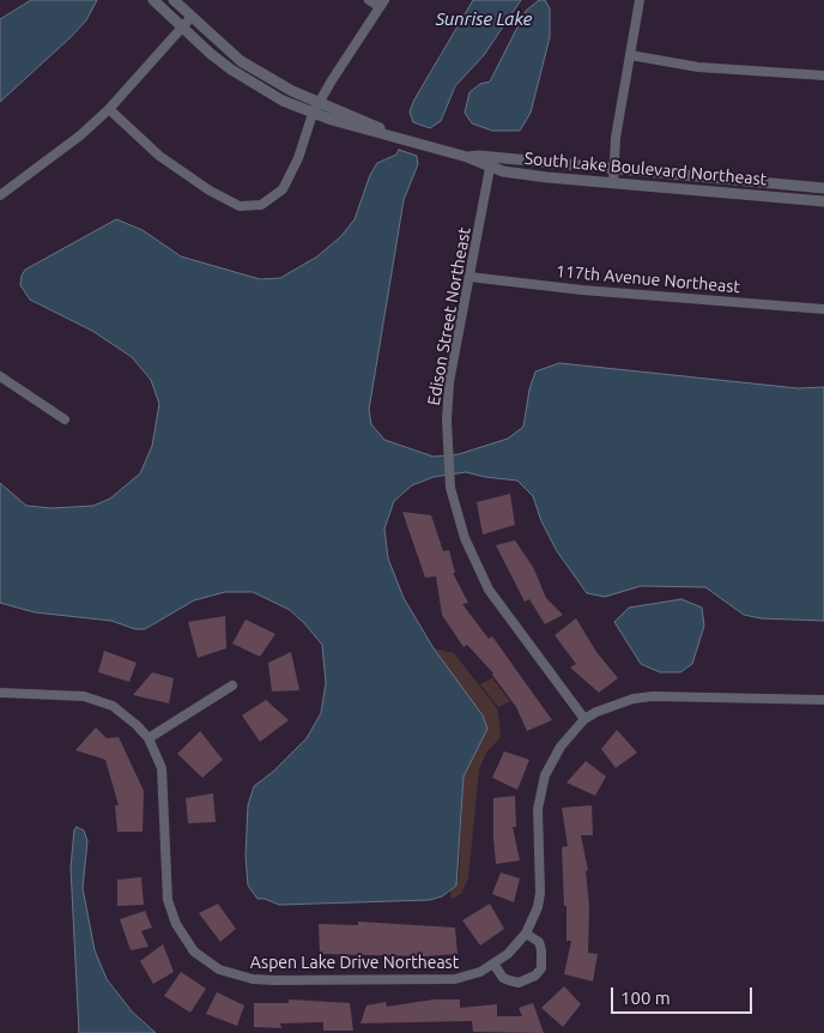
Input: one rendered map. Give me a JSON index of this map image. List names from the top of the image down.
{
  "streets": {
    "street": [
      "South Lake Boulevard Northeast",
      "117th Avenue Northeast",
      "Edison Street Northeast",
      "Aspen Lake Drive Northeast"
    ]
  },
  "crossings": [
    ["South Lake Boulevard Northeast", "Edison Street Northeast"],
    ["117th Avenue Northeast", "Edison Street Northeast"],
    ["Edison Street Northeast", "Aspen Lake Drive Northeast"]
  ],
  "water": ["Sunrise Lake"],
  "scale_bar": "100 m"
}
